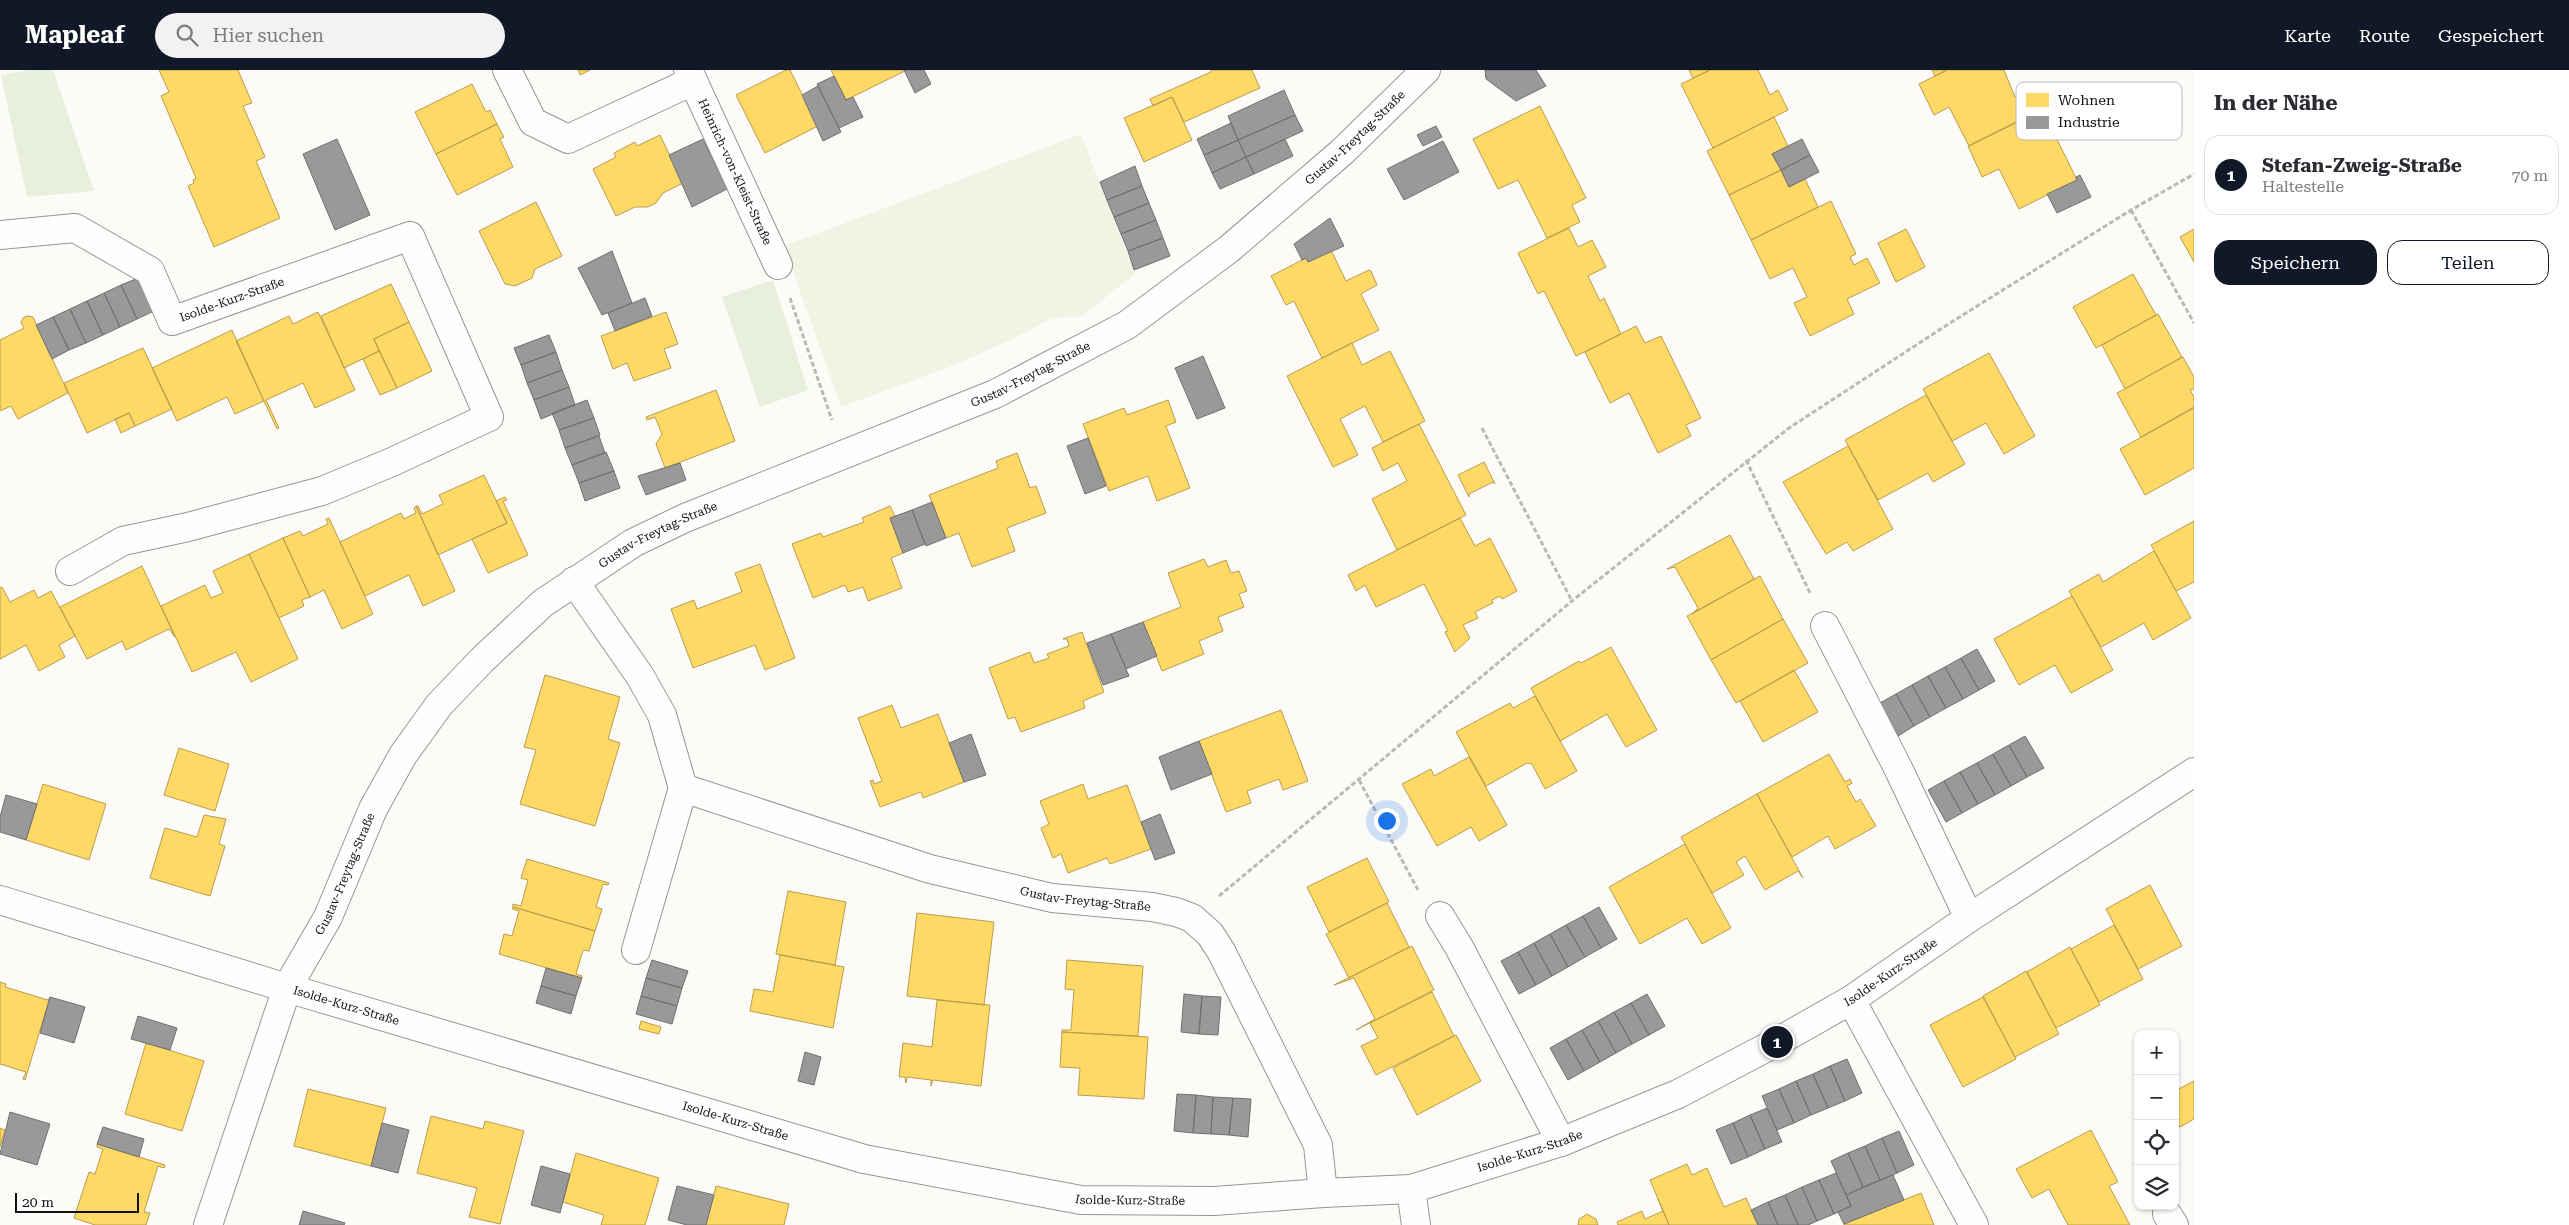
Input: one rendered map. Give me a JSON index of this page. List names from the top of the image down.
{
  "streets": {
    "street": ["Gustav-Freytag-Straße", "Heinrich-von-Kleist-Straße", "Isolde-Kurz-Straße"]
  },
  "crossings": [
    ["Gustav-Freytag-Straße", "Isolde-Kurz-Straße"]
  ],
  "legend": ["Wohnen", "Industrie"],
  "scale_bar": "20 m",
  "page": {
    "header": "Mapleaf",
    "search": "Hier suchen",
    "nav": ["Karte", "Route", "Gespeichert"],
    "heading": "In der Nähe",
    "list": [
      {
        "mark": "1",
        "name": "Stefan-Zweig-Straße",
        "note": "Haltestelle",
        "value": "70 m"
      }
    ],
    "buttons": ["Speichern", "Teilen"],
    "pins": "1",
    "map_buttons": ["+", "−"],
    "scale": "20 m"
  }
}
